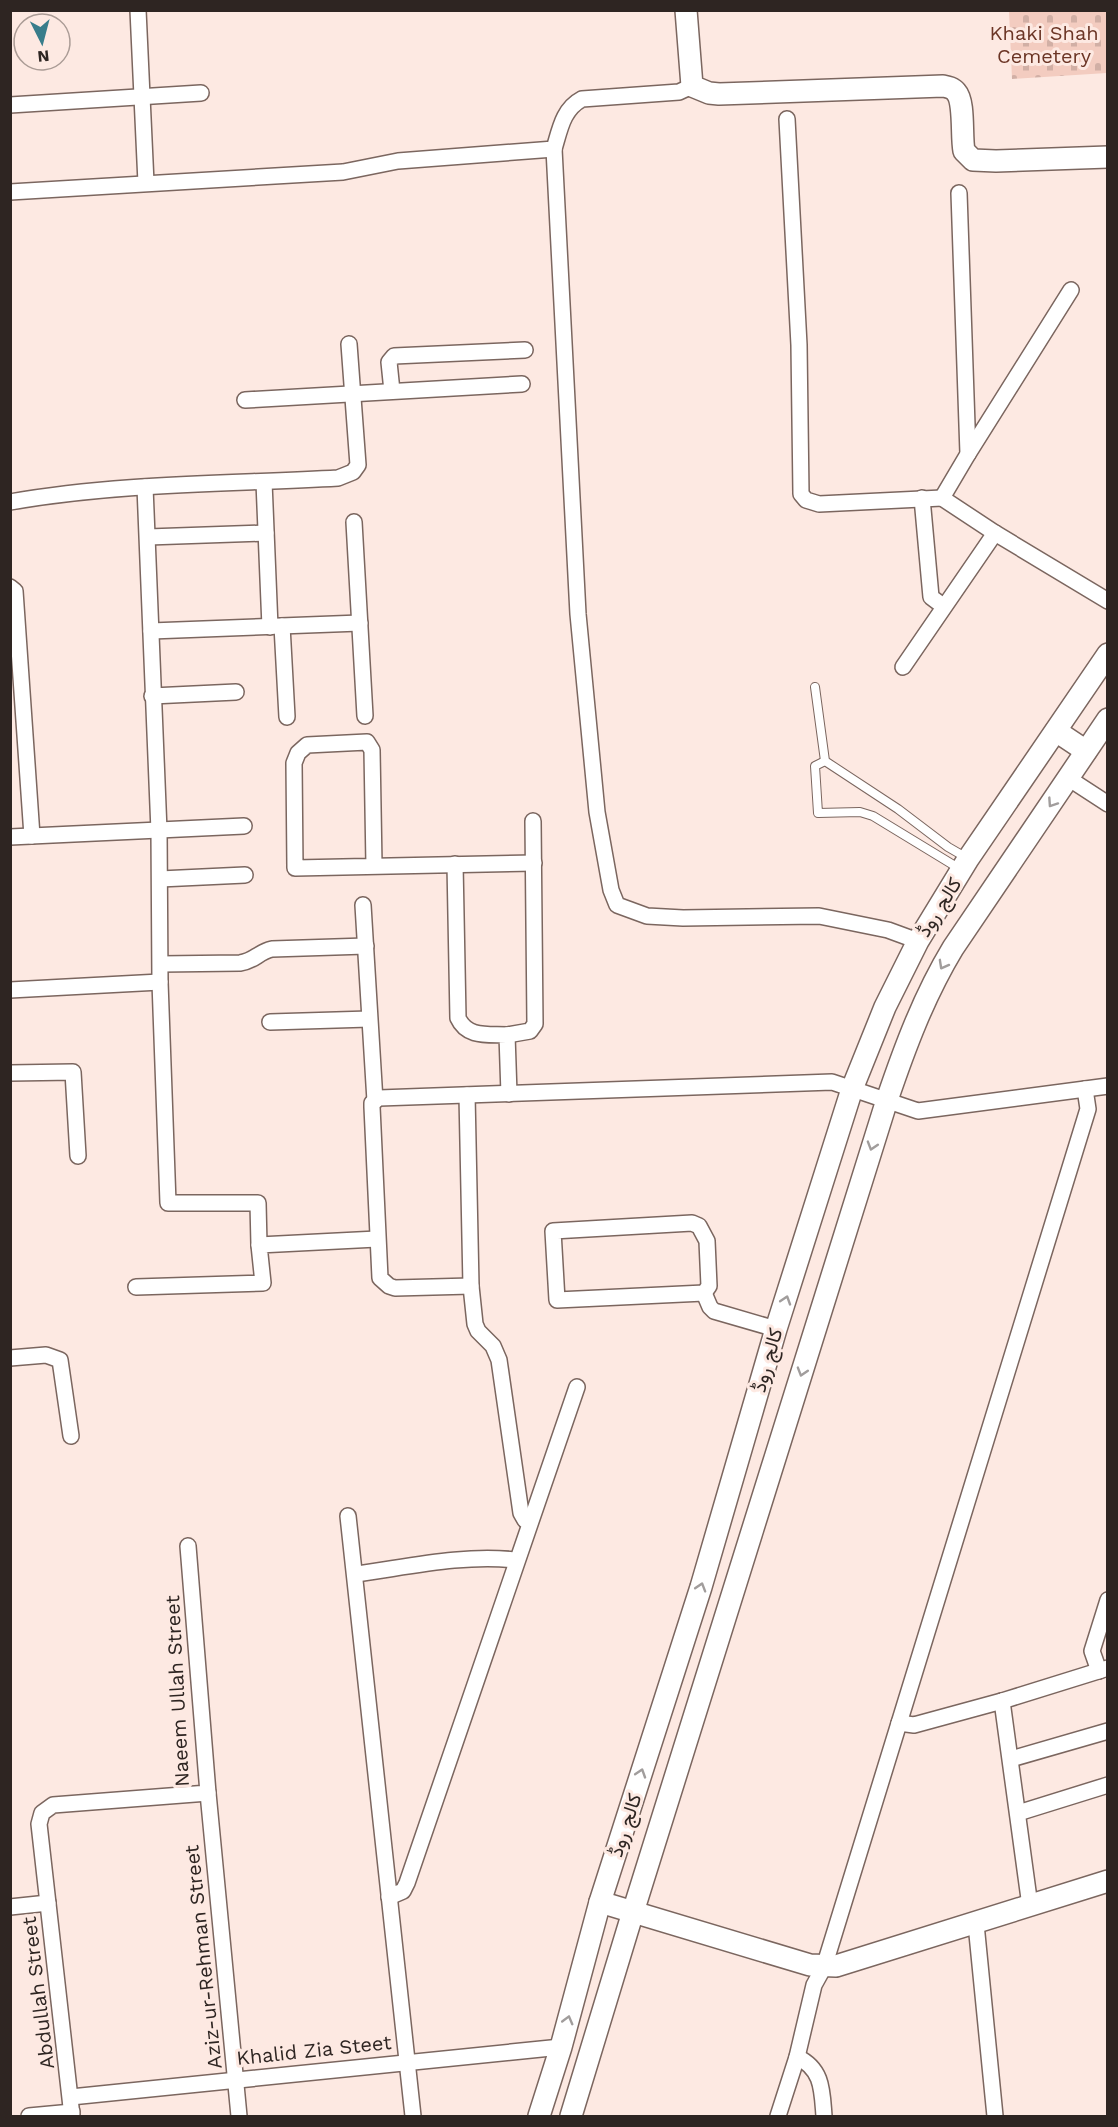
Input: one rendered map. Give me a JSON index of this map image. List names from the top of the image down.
{
  "streets": {
    "main road": ["کالج روڈ"],
    "street": [
      "Naeem Ullah Street",
      "Aziz-ur-Rehman Street",
      "Abdullah Street",
      "Khalid Zia Steet"
    ]
  },
  "crossings": [
    ["کالج روڈ", "Khalid Zia Steet"],
    ["Naeem Ullah Street", "Aziz-ur-Rehman Street"],
    ["Naeem Ullah Street", "Abdullah Street"],
    ["Aziz-ur-Rehman Street", "Khalid Zia Steet"],
    ["Abdullah Street", "Khalid Zia Steet"]
  ],
  "parks": ["Khaki Shah Cemetery"],
  "north": "bottom"
}
